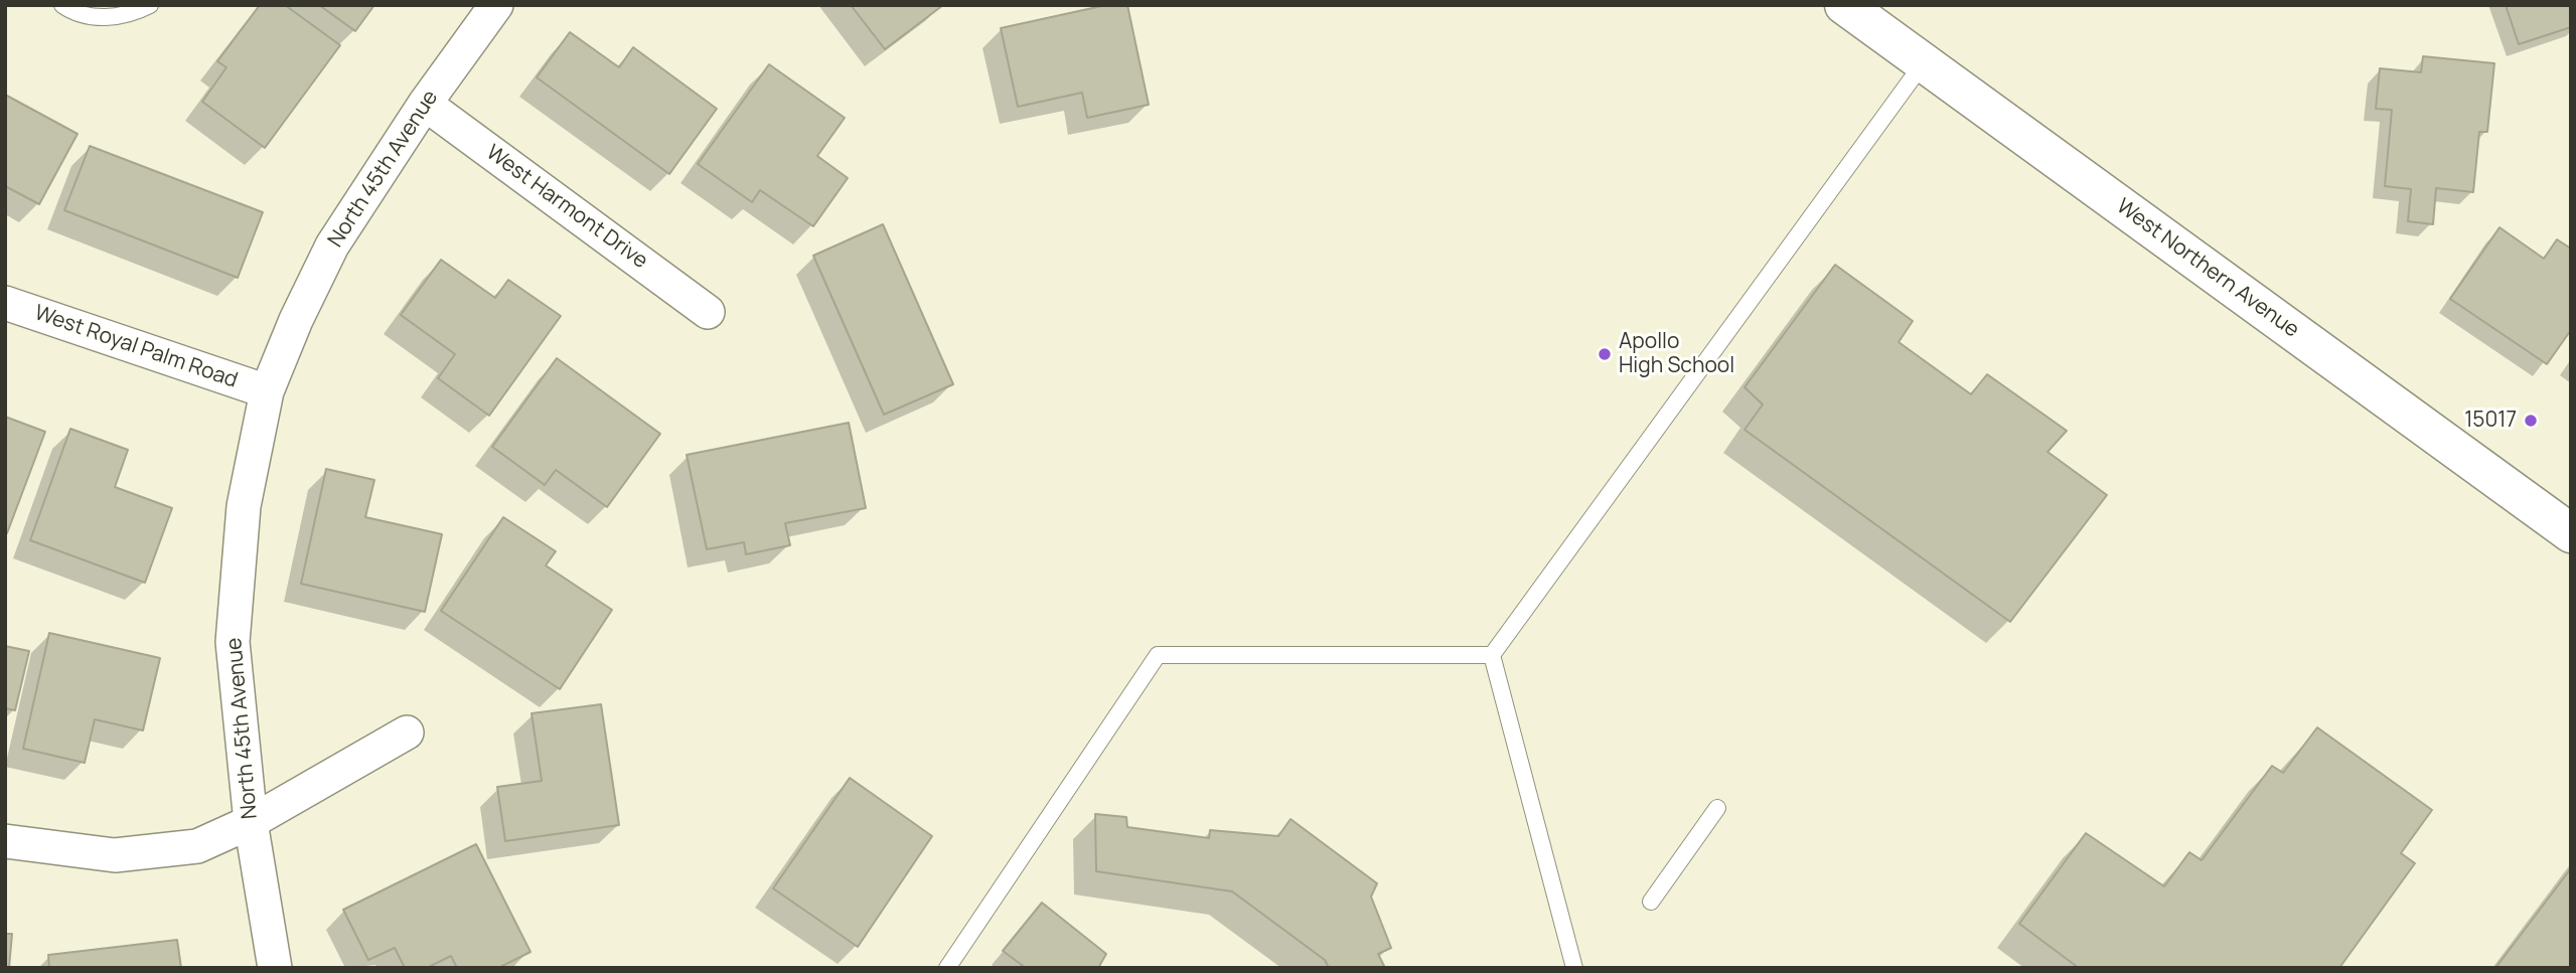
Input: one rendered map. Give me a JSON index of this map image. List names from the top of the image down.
{
  "streets": {
    "main road": ["West Northern Avenue"],
    "street": ["North 45th Avenue", "West Harmont Drive", "West Royal Palm Road"]
  },
  "crossings": [
    ["North 45th Avenue", "West Harmont Drive"],
    ["North 45th Avenue", "West Royal Palm Road"]
  ],
  "places": ["Apollo High School", "15017"]
}
